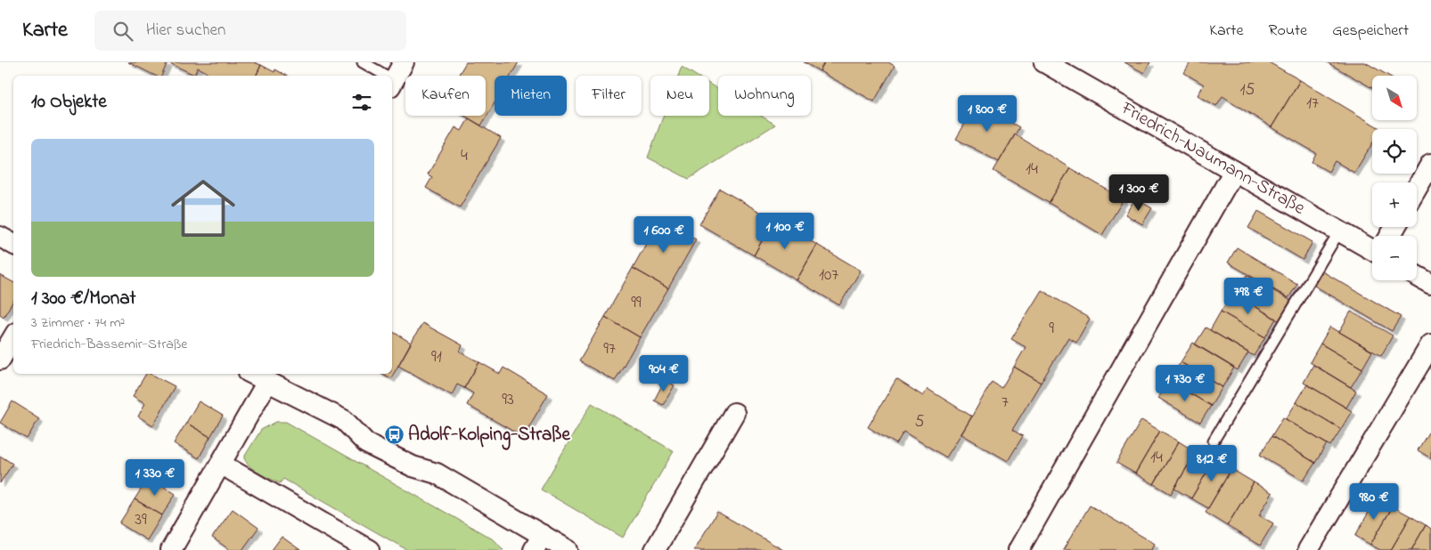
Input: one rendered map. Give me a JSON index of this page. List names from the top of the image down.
{
  "streets": {
    "street": ["Friedrich-Naumann-Straße"]
  },
  "places": {
    "bus stop": ["Adolf-Kolping-Straße"]
  },
  "house_numbers": [
    "15",
    "17",
    "4",
    "14",
    "107",
    "99",
    "9",
    "97",
    "91",
    "93",
    "7",
    "5",
    "14",
    "39"
  ],
  "north": "bottom right",
  "page": {
    "header": "Karte",
    "search": "Hier suchen",
    "nav": ["Karte", "Route", "Gespeichert"],
    "map_buttons": ["+", "−"],
    "chip": [
      "Kaufen",
      "Mieten",
      "Filter",
      "Neu",
      "Wohnung"
    ],
    "heading": "10 Objekte",
    "price": [
      "1 800 €",
      "1 300 €",
      "1 100 €",
      "1 600 €",
      "798 €",
      "904 €",
      "1 730 €",
      "812 €",
      "1 330 €",
      "980 €"
    ],
    "list": [
      {
        "name": "1 300 €/Monat",
        "note": "3 Zimmer · 74 m² · Friedrich-Bassemir-Straße"
      }
    ]
  }
}
